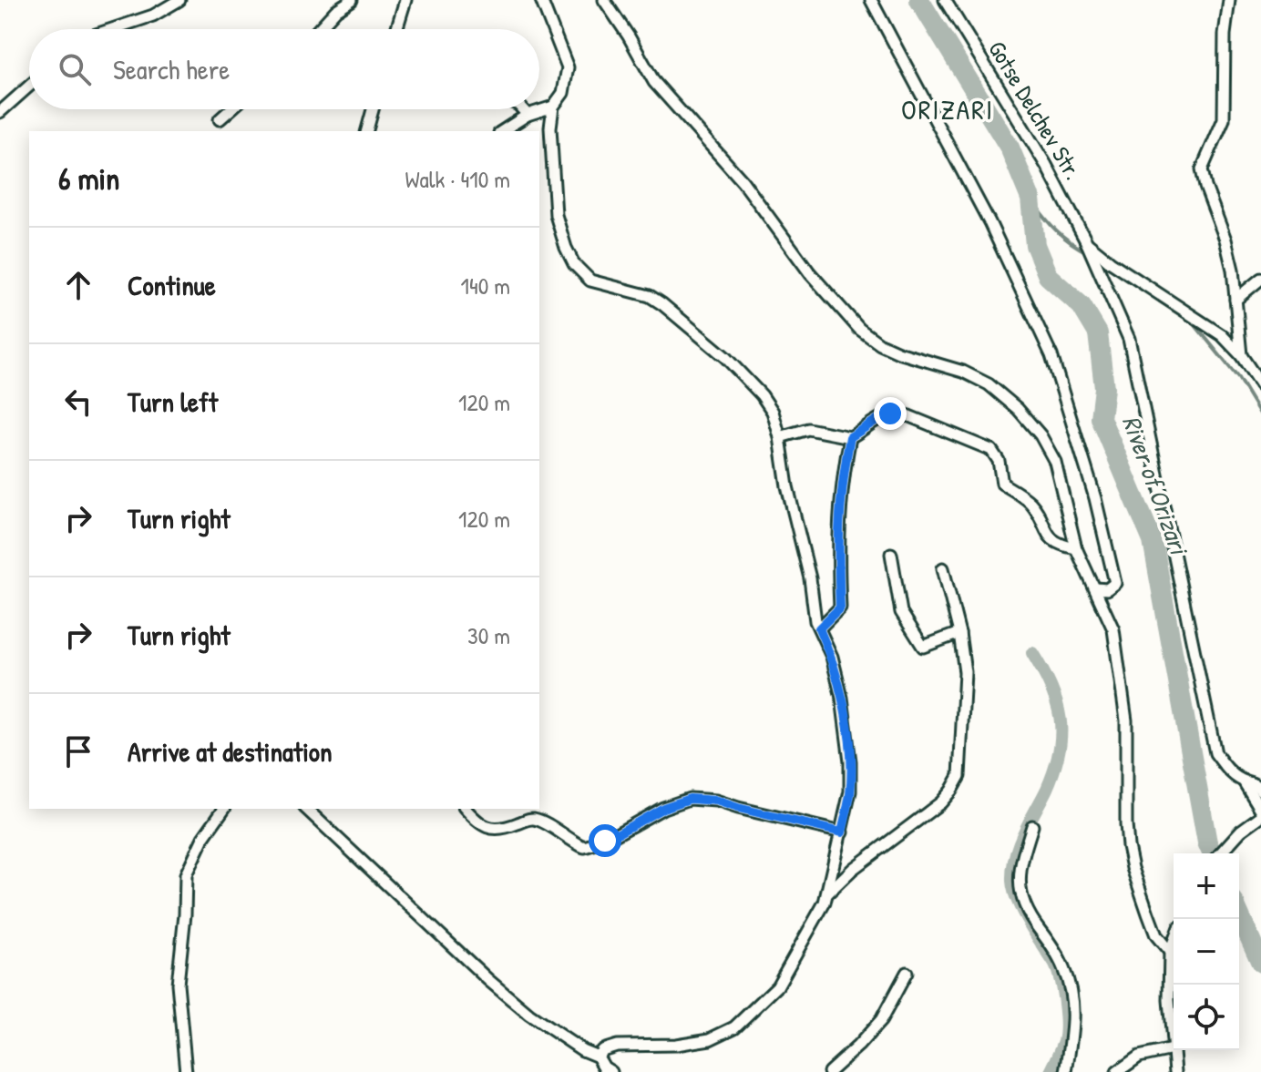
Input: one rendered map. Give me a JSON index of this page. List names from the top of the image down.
{
  "streets": {
    "street": ["Gotse Delchev Str."]
  },
  "districts": ["ORIZARI"],
  "water": ["River of Orizari"],
  "page": {
    "search": "Search here",
    "heading": ["6 min", "Walk · 410 m"],
    "list": [
      ["Continue", "140 m"],
      ["Turn left", "120 m"],
      ["Turn right", "120 m"],
      ["Turn right", "30 m"],
      "Arrive at destination"
    ],
    "map_buttons": ["+", "−"]
  }
}
